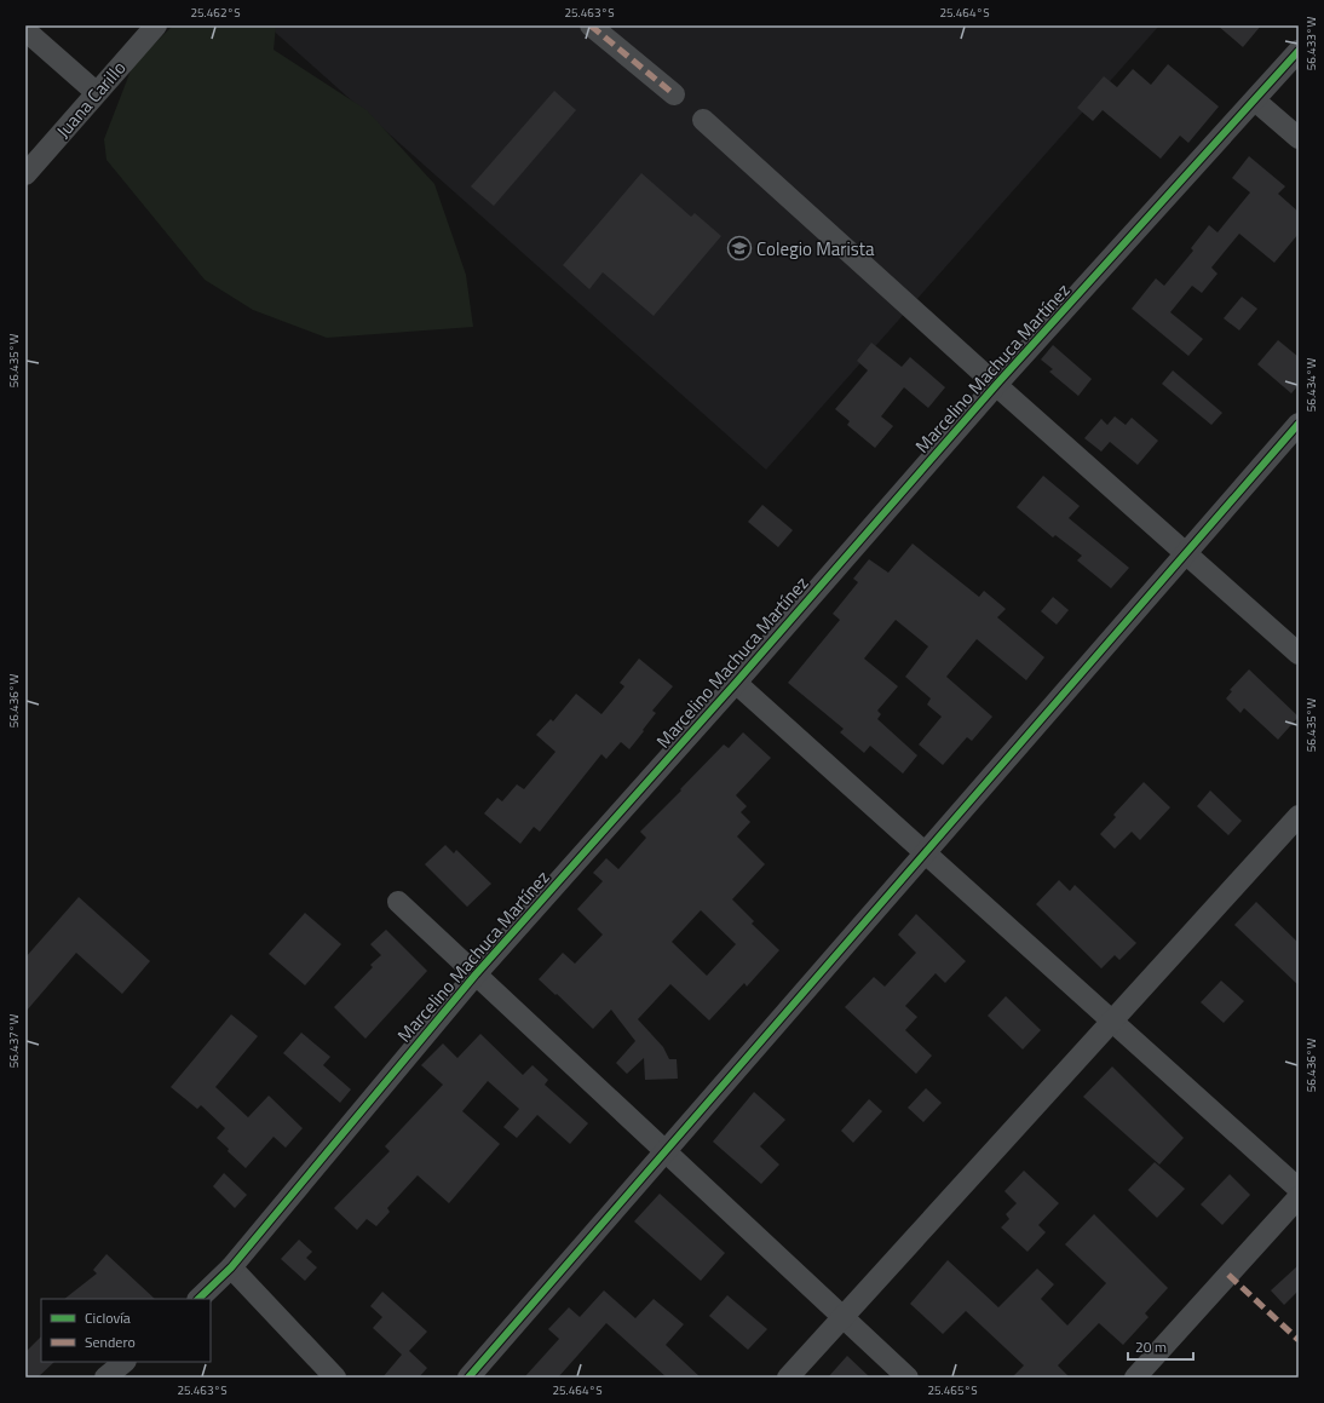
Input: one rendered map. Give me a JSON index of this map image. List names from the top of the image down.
{
  "streets": {
    "street": ["Juana Carillo", "Marcelino Machuca Martínez"]
  },
  "places": {
    "school or university": ["Colegio Marista"]
  },
  "legend": ["Ciclovía", "Sendero"],
  "scale_bar": "20 m",
  "coordinates": [
    "25.462°S",
    "25.463°S",
    "25.464°S",
    "56.433°W",
    "56.435°W",
    "56.434°W",
    "56.436°W",
    "56.437°W",
    "25.465°S"
  ]
}
